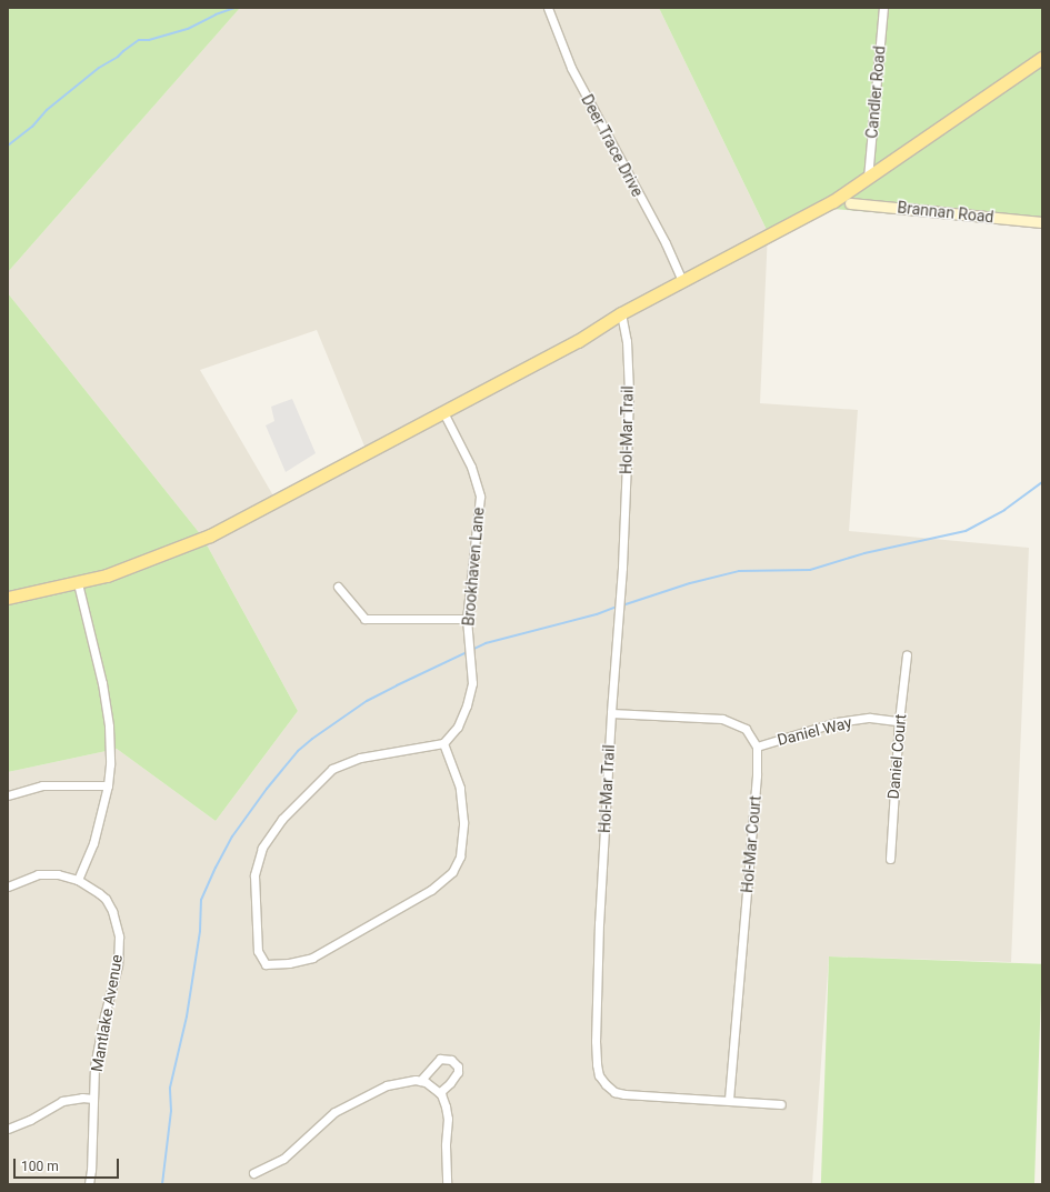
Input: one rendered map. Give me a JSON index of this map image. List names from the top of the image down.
{
  "streets": {
    "street": [
      "Candler Road",
      "Deer Trace Drive",
      "Brannan Road",
      "Hol-Mar Trail",
      "Brookhaven Lane",
      "Daniel Way",
      "Daniel Court",
      "Hol-Mar Court",
      "Mantlake Avenue"
    ]
  },
  "crossings": [
    ["Hol-Mar Trail", "Hol-Mar Court"],
    ["Daniel Way", "Daniel Court"],
    ["Daniel Way", "Hol-Mar Court"]
  ],
  "scale_bar": "100 m"
}
